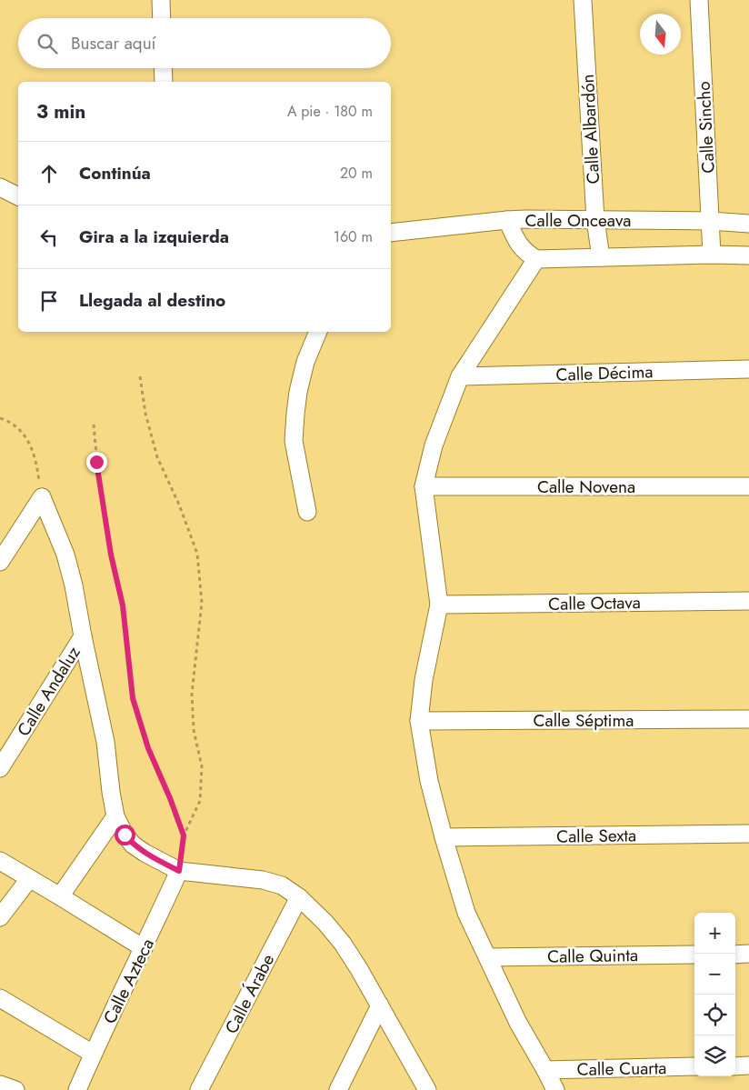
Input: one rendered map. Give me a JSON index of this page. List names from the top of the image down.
{
  "streets": {
    "street": [
      "Calle Sincho",
      "Calle Albardón",
      "Calle Onceava",
      "Calle Décima",
      "Calle Novena",
      "Calle Octava",
      "Calle Andaluz",
      "Calle Séptima",
      "Calle Sexta",
      "Calle Quinta",
      "Calle Azteca",
      "Calle Árabe",
      "Calle Cuarta"
    ]
  },
  "crossings": [
    ["Calle Sincho", "Calle Onceava"],
    ["Calle Albardón", "Calle Onceava"]
  ],
  "north": "bottom",
  "page": {
    "search": "Buscar aquí",
    "heading": ["3 min", "A pie · 180 m"],
    "list": [
      ["Continúa", "20 m"],
      ["Gira a la izquierda", "160 m"],
      "Llegada al destino"
    ],
    "map_buttons": ["+", "−"]
  }
}
